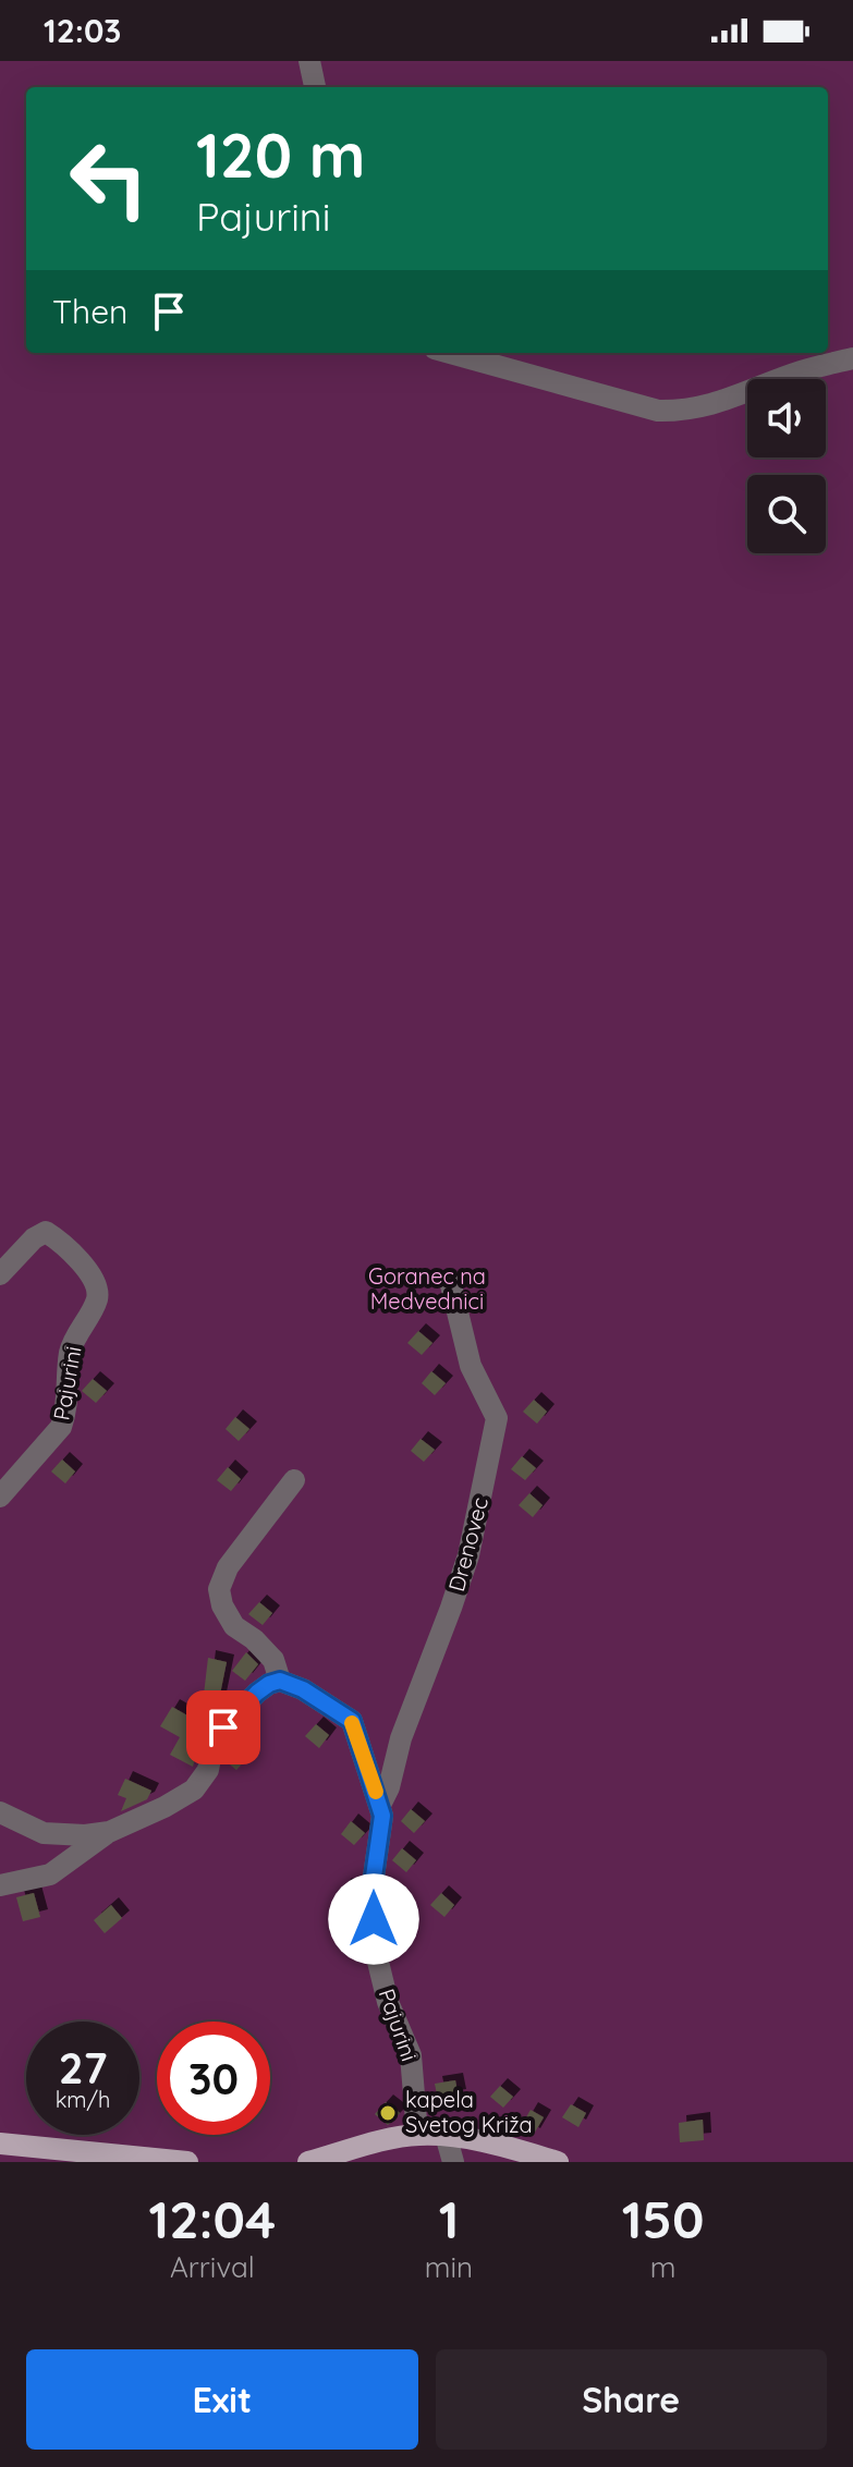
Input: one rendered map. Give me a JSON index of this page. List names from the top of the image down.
{
  "streets": {
    "street": ["Pajurini", "Drenovec"]
  },
  "crossings": [
    ["Pajurini", "Drenovec"]
  ],
  "parks": ["Goranec na Medvednici"],
  "places": ["kapela Svetog Križa"],
  "page": {
    "status": "12:03",
    "turn": ["120 m", "Pajurini"],
    "then": "Then",
    "speed": "27 km/h",
    "limit": "30",
    "eta": [
      "12:04",
      "Arrival",
      "1",
      "min",
      "150",
      "m"
    ],
    "buttons": ["Exit", "Share"]
  }
}
